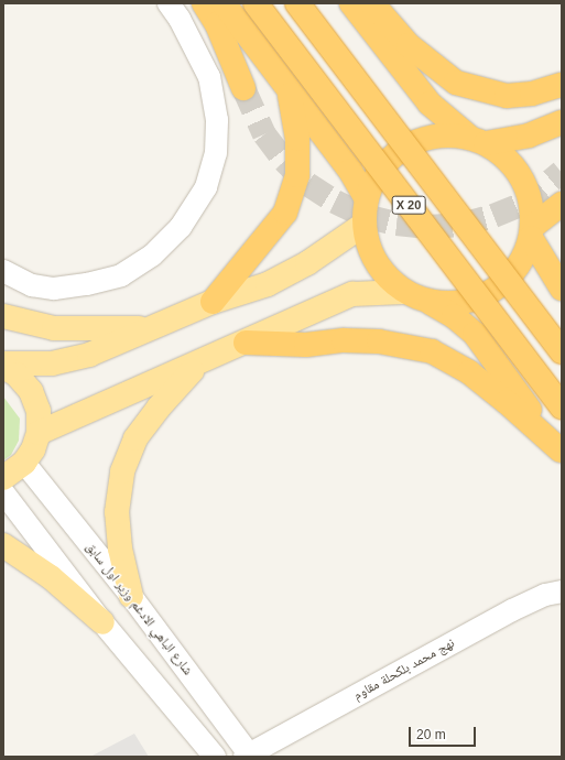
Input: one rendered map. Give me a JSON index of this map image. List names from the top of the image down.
{
  "streets": {
    "highway": ["X 20"],
    "street": ["شارع الباهي الادغم وزير اول سابق", "نهج محمد بلكحلة مقاوم"]
  },
  "crossings": [
    ["شارع الباهي الادغم وزير اول سابق", "نهج محمد بلكحلة مقاوم"]
  ],
  "scale_bar": "20 m"
}
